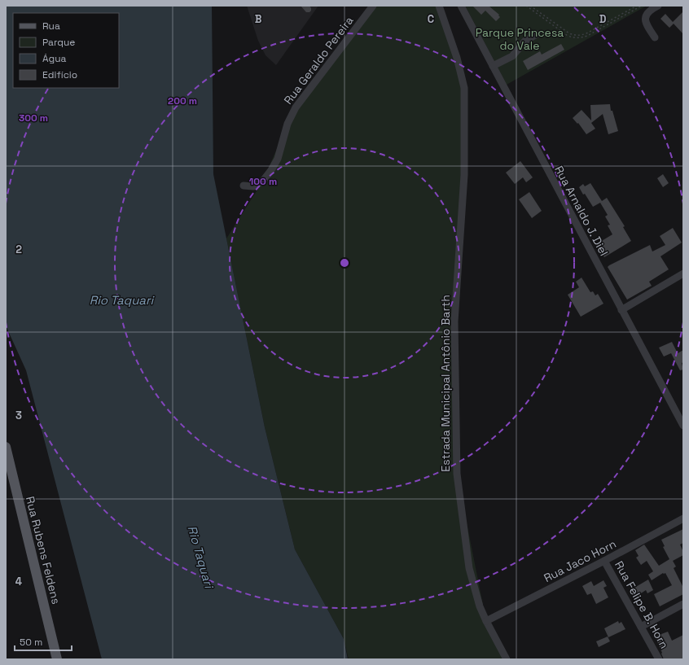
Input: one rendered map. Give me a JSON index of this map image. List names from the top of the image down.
{
  "streets": {
    "main road": ["Rua Rubens Feldens"],
    "street": [
      "Rua Geraldo Pereira",
      "Rua Arnaldo J. Diel",
      "Estrada Municipal Antônio Barth",
      "Rua Jaco Horn",
      "Rua Felipe B. Horn"
    ]
  },
  "crossings": [
    ["Estrada Municipal Antônio Barth", "Rua Jaco Horn"],
    ["Rua Jaco Horn", "Rua Felipe B. Horn"]
  ],
  "water": ["Rio Taquari"],
  "parks": ["Parque Princesa do Vale"],
  "legend": [
    "Rua",
    "Parque",
    "Água",
    "Edifício"
  ],
  "scale_bar": "50 m",
  "grid": {
    "columns": ["B", "C", "D"],
    "rows": ["2", "3", "4"]
  },
  "rings": ["200 m", "300 m", "100 m"]
}
